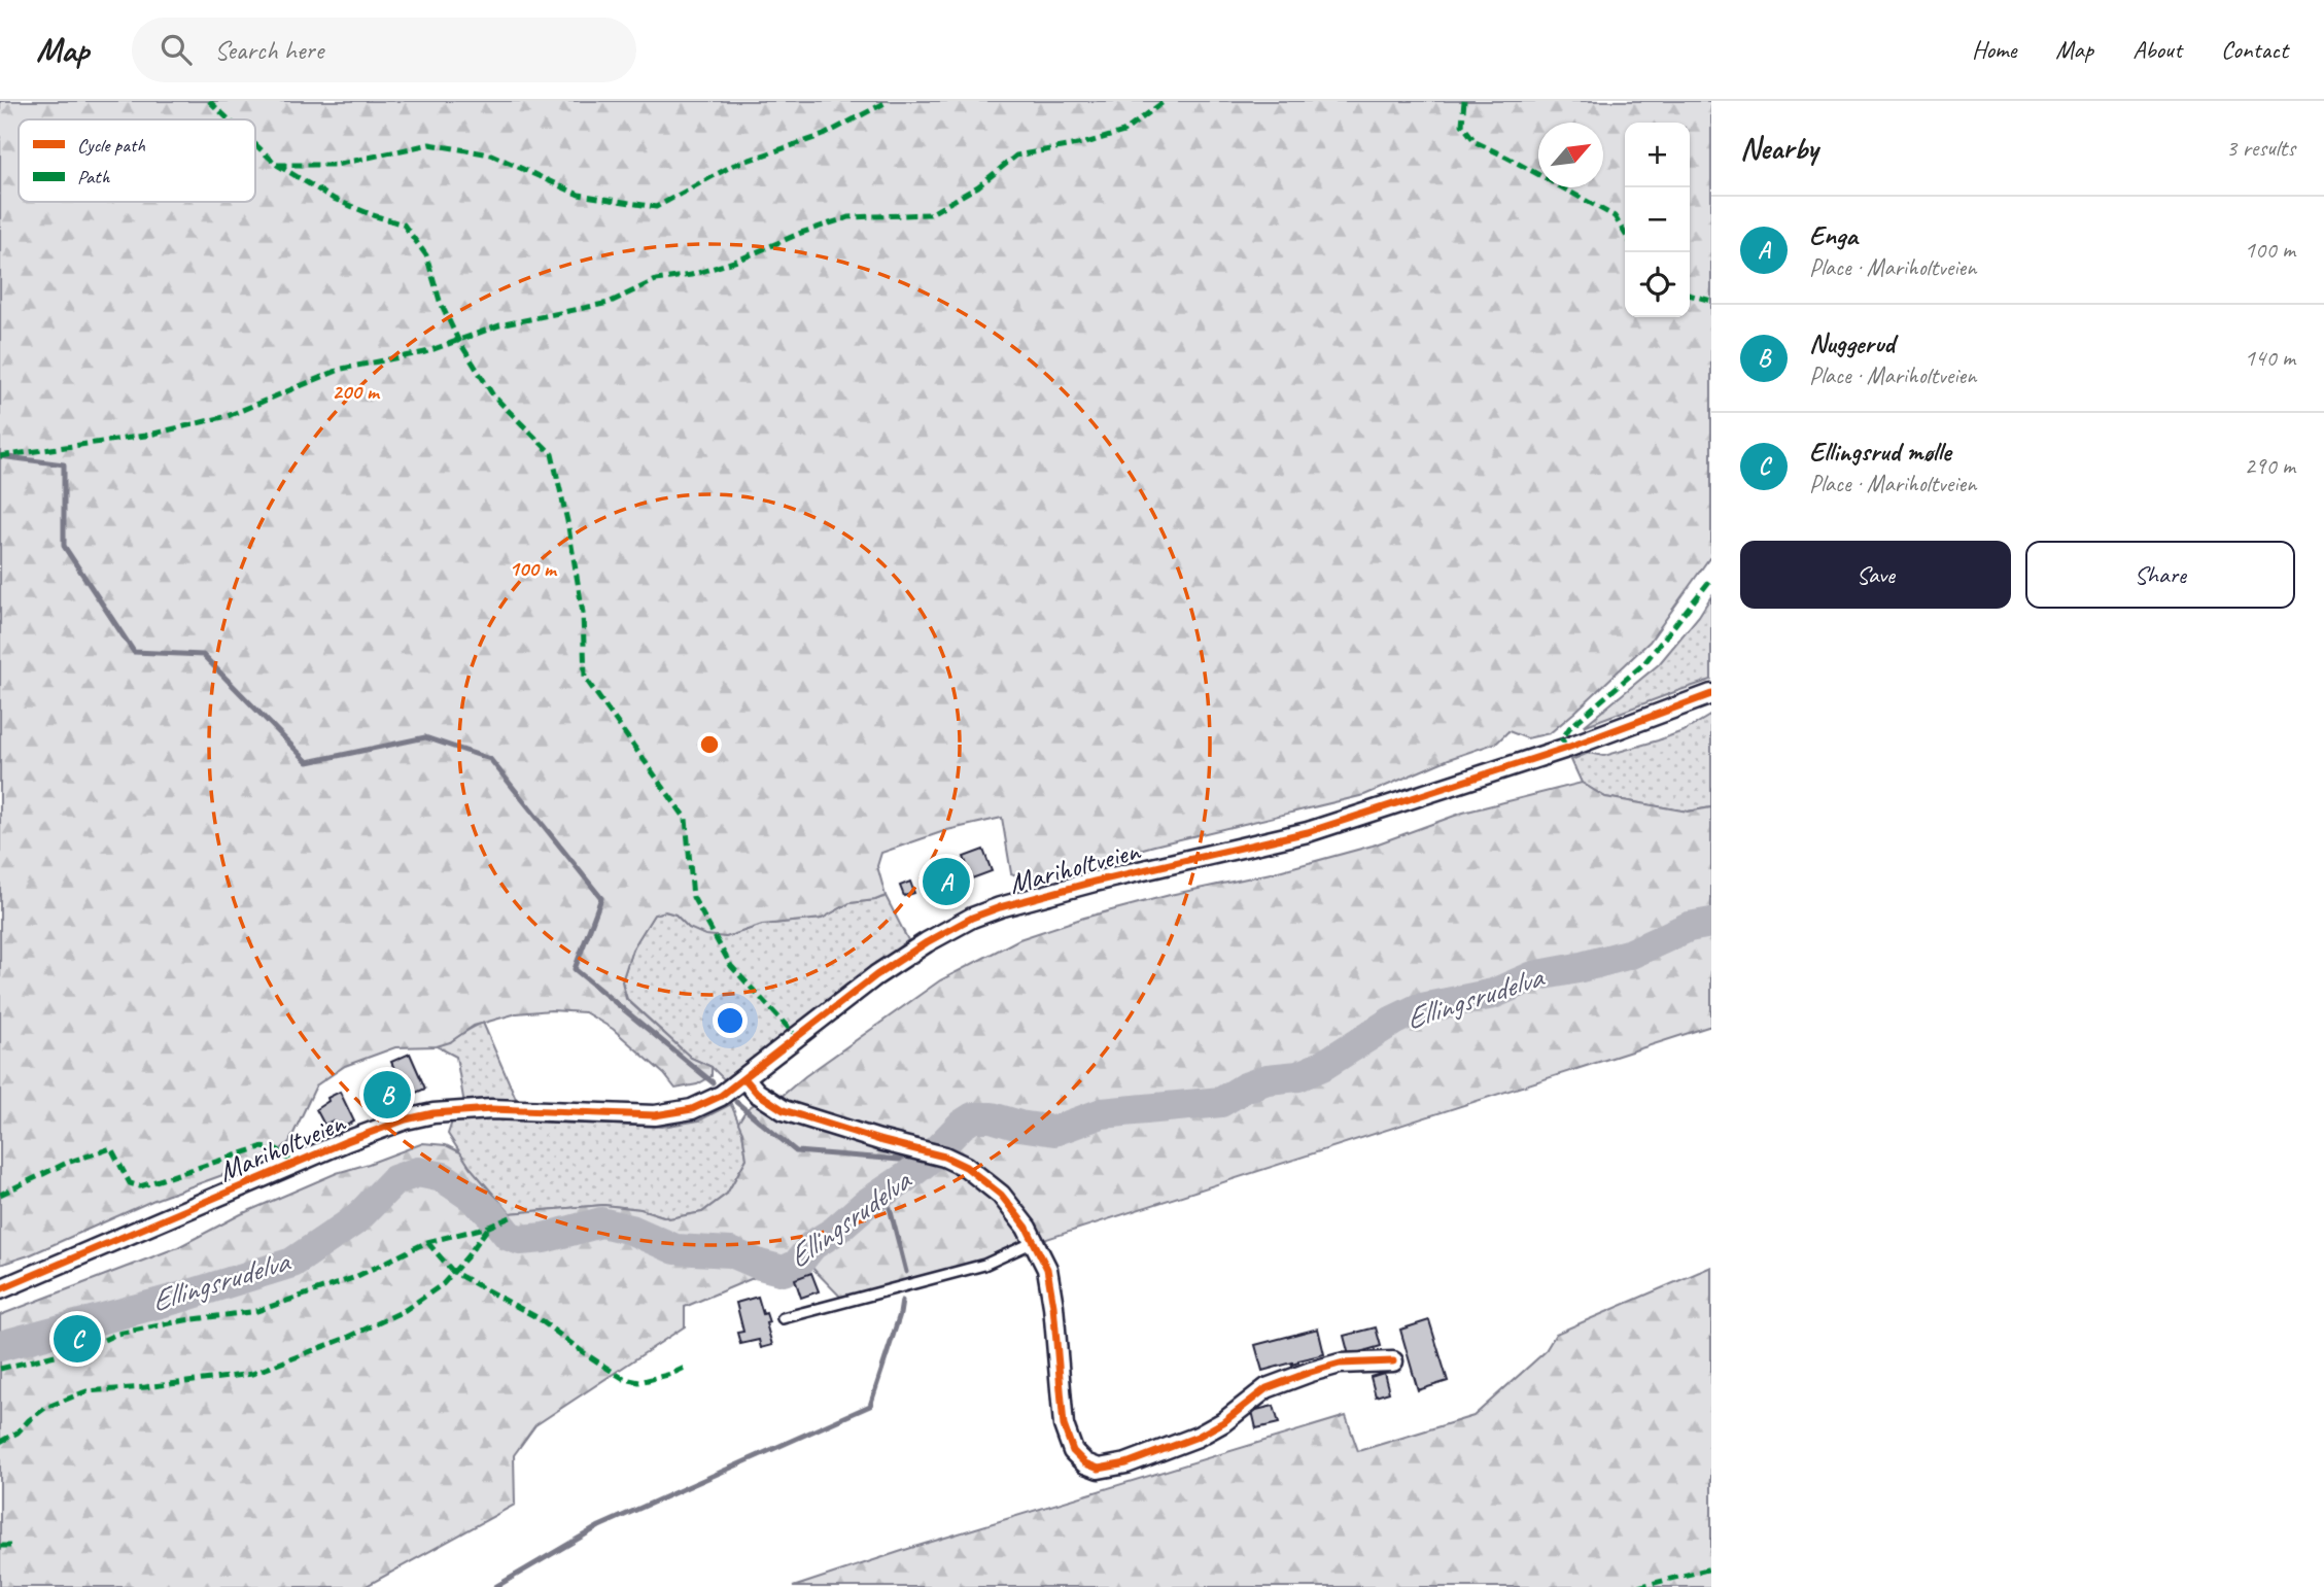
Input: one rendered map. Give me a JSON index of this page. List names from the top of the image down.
{
  "streets": {
    "street": ["Mariholtveien"]
  },
  "water": ["Ellingsrudelva"],
  "legend": ["Cycle path", "Path"],
  "north": "top right",
  "page": {
    "header": "Map",
    "search": "Search here",
    "nav": [
      "Home",
      "Map",
      "About",
      "Contact"
    ],
    "heading": ["Nearby", "3 results"],
    "map_buttons": ["+", "−"],
    "list": [
      {
        "mark": "A",
        "name": "Enga",
        "note": "Place · Mariholtveien",
        "value": "100 m"
      },
      {
        "mark": "B",
        "name": "Nuggerud",
        "note": "Place · Mariholtveien",
        "value": "140 m"
      },
      {
        "mark": "C",
        "name": "Ellingsrud mølle",
        "note": "Place · Mariholtveien",
        "value": "290 m"
      }
    ],
    "buttons": ["Save", "Share"],
    "pins": ["A", "B", "C"]
  },
  "rings": ["200 m", "100 m"]
}
